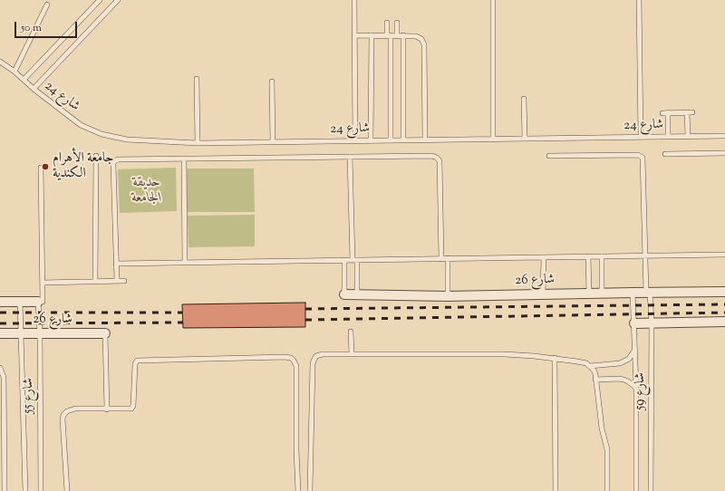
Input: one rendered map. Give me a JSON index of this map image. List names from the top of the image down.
{
  "streets": {
    "street": ["شارع 26"],
    "lane": ["شارع 24", "شارع 59", "شارع 55"]
  },
  "crossings": [
    ["شارع 26", "شارع 59"],
    ["شارع 26", "شارع 55"]
  ],
  "parks": ["حديقة الجامعة"],
  "places": ["جامعة الأهرام الكندية"],
  "scale_bar": "50 m"
}
